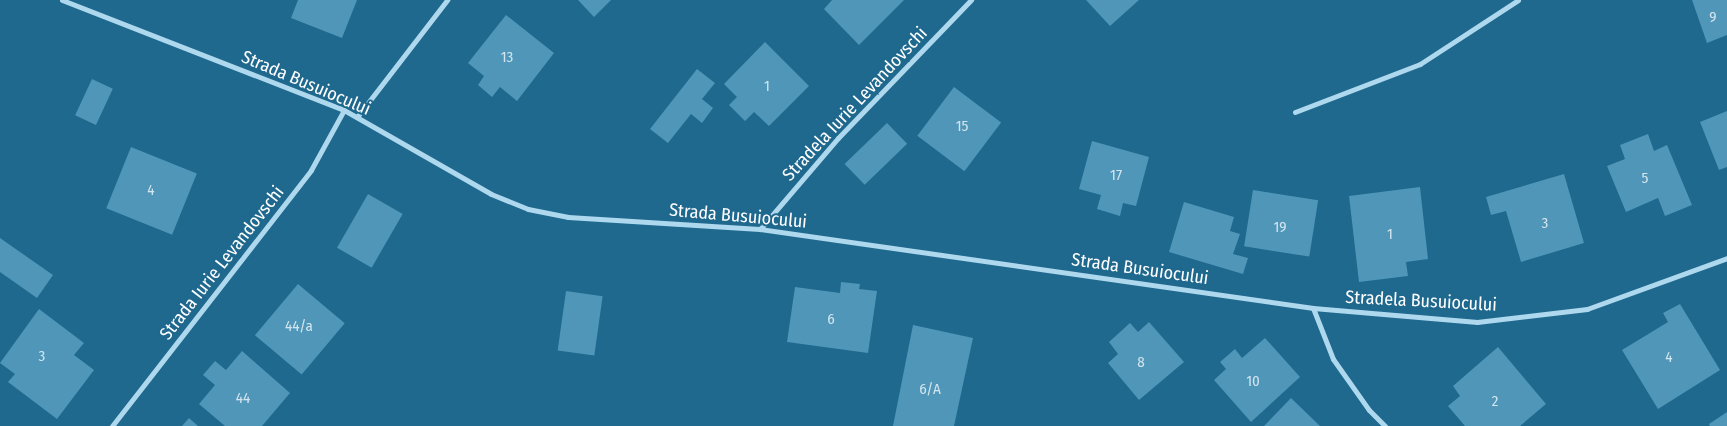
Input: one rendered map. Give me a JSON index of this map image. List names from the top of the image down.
{
  "streets": {
    "street": [
      "Strada Busuiocului",
      "Stradela Iurie Levandovschi",
      "Strada Iurie Levandovschi",
      "Stradela Busuiocului"
    ]
  },
  "crossings": [
    ["Strada Busuiocului", "Stradela Iurie Levandovschi"],
    ["Strada Busuiocului", "Strada Iurie Levandovschi"],
    ["Strada Busuiocului", "Stradela Busuiocului"]
  ],
  "house_numbers": [
    "9",
    "13",
    "1",
    "15",
    "17",
    "5",
    "4",
    "3",
    "19",
    "1",
    "6",
    "44/a",
    "3",
    "4",
    "8",
    "10",
    "6/A",
    "44",
    "2"
  ]
}
